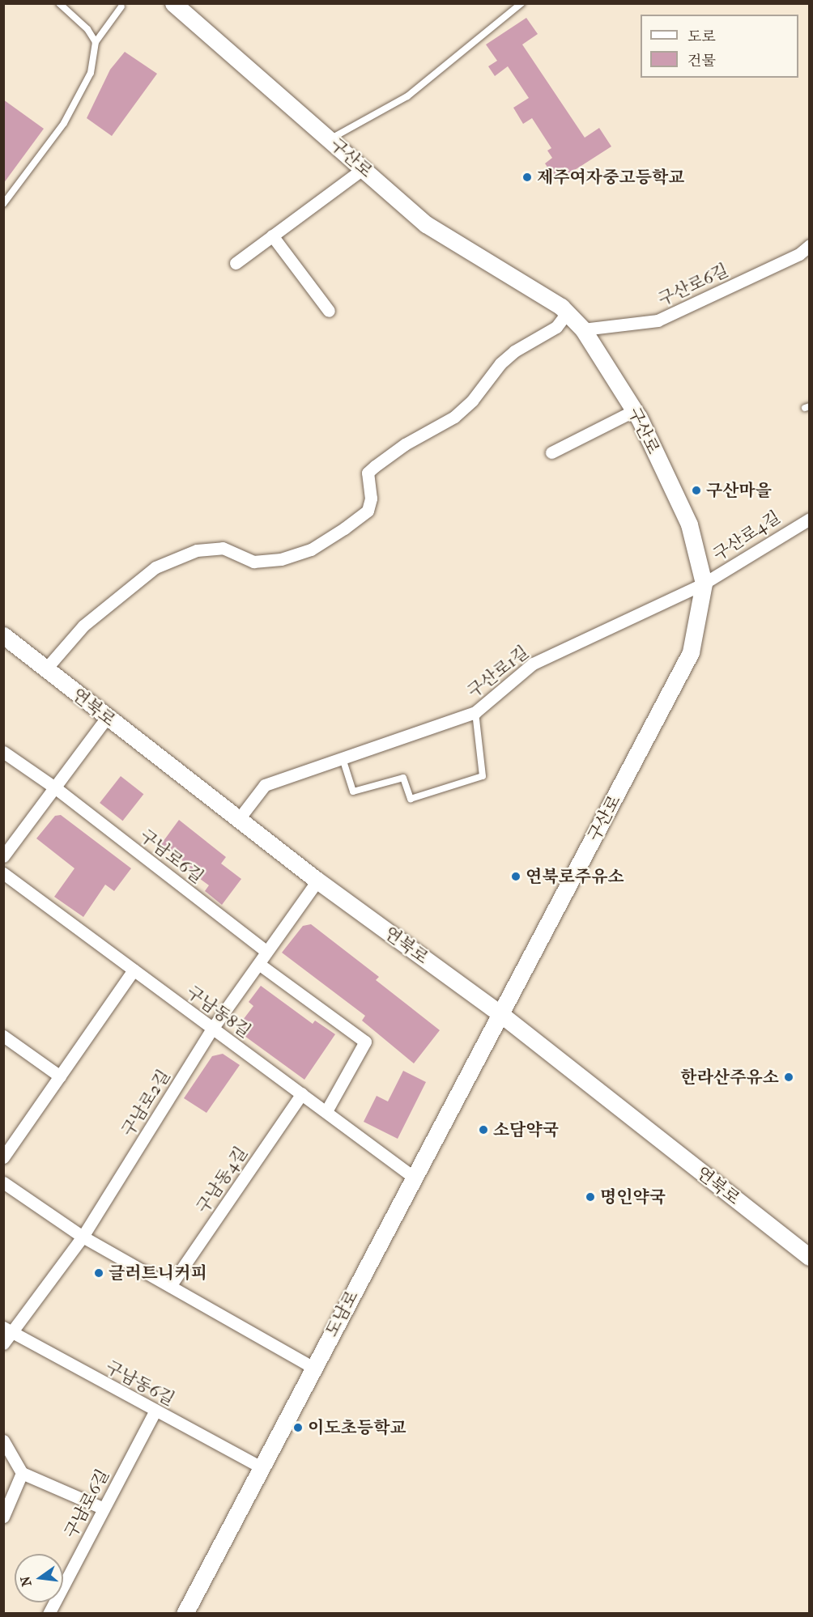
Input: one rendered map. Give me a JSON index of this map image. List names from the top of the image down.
{
  "streets": {
    "main road": ["구산로", "연북로", "도남로"],
    "street": [
      "구산로6길",
      "구산로4길",
      "구산로1길",
      "구남로6길",
      "구남동8길",
      "구남로2길",
      "구남동4길",
      "구남동6길"
    ]
  },
  "crossings": [
    ["구산로", "구산로6길"],
    ["구산로", "구산로4길"],
    ["구산로", "구산로1길"],
    ["구산로", "연북로"],
    ["구산로", "도남로"],
    ["구산로4길", "구산로1길"],
    ["구산로1길", "연북로"],
    ["연북로", "구남로2길"],
    ["연북로", "도남로"],
    ["구남로6길", "구남로2길"],
    ["구남로6길", "구남동6길"],
    ["구남동8길", "구남로2길"],
    ["구남동8길", "구남동4길"],
    ["구남동8길", "도남로"],
    ["구남로2길", "구남동6길"],
    ["도남로", "구남동6길"]
  ],
  "places": [
    "제주여자중고등학교",
    "구산마을",
    "연북로주유소",
    "한라산주유소",
    "소담약국",
    "명인약국",
    "글러트니커피",
    "이도초등학교"
  ],
  "legend": ["도로", "건물"],
  "north": "left"
}
